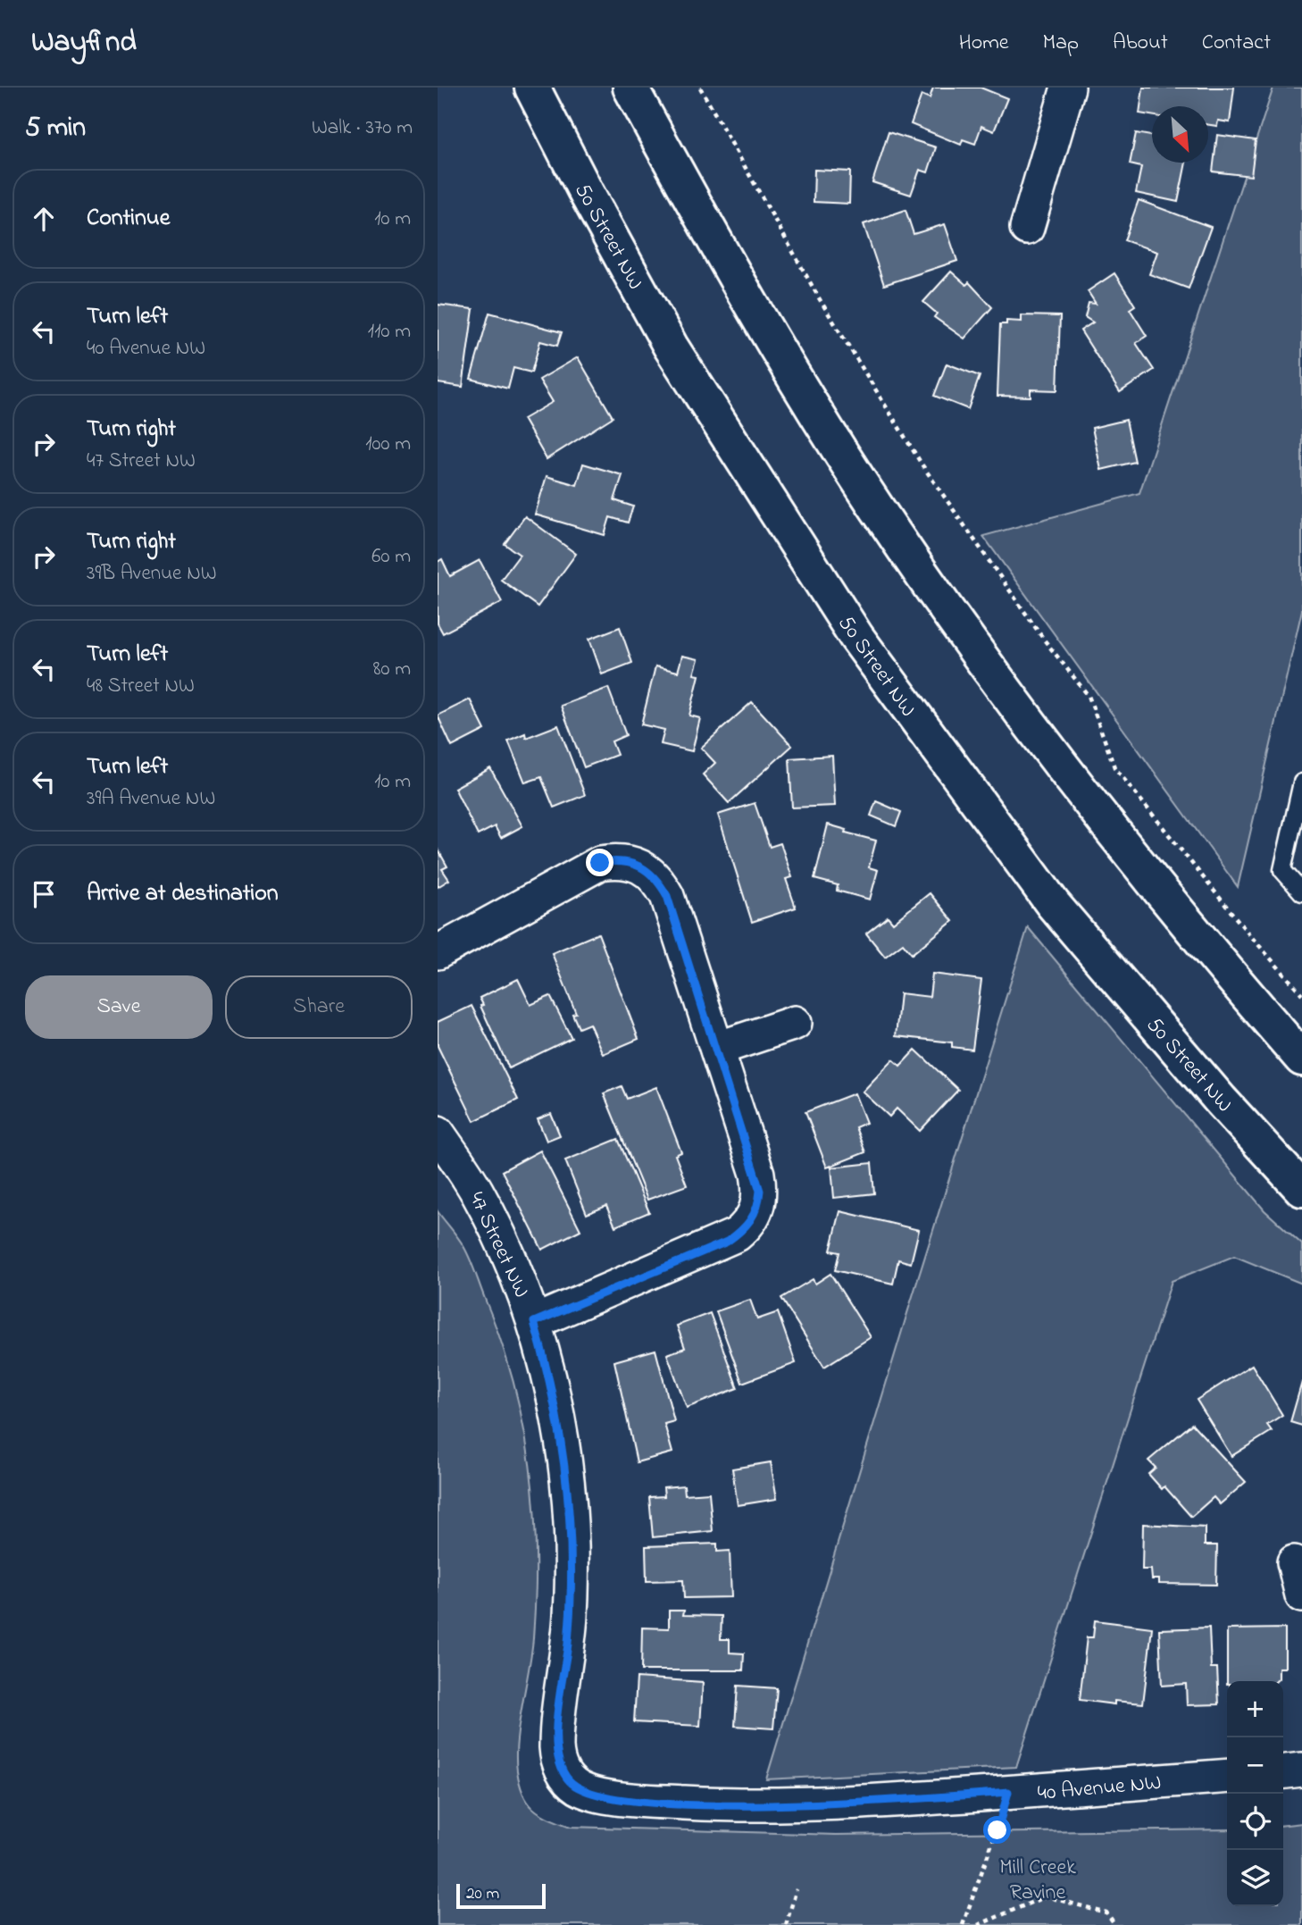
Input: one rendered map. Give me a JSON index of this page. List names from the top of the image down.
{
  "streets": {
    "main road": ["50 Street NW"],
    "street": ["47 Street NW", "40 Avenue NW"]
  },
  "crossings": [
    ["47 Street NW", "40 Avenue NW"]
  ],
  "parks": ["Mill Creek Ravine"],
  "scale_bar": "20 m",
  "north": "bottom right",
  "page": {
    "header": "Wayfind",
    "nav": [
      "Home",
      "Map",
      "About",
      "Contact"
    ],
    "heading": ["5 min", "Walk · 370 m"],
    "list": [
      ["Continue", "10 m"],
      ["Turn left", "40 Avenue NW", "110 m"],
      ["Turn right", "47 Street NW", "100 m"],
      ["Turn right", "39B Avenue NW", "60 m"],
      ["Turn left", "48 Street NW", "80 m"],
      ["Turn left", "39A Avenue NW", "10 m"],
      "Arrive at destination"
    ],
    "buttons": ["Save", "Share"],
    "map_buttons": ["+", "−"],
    "scale": "20 m"
  }
}
